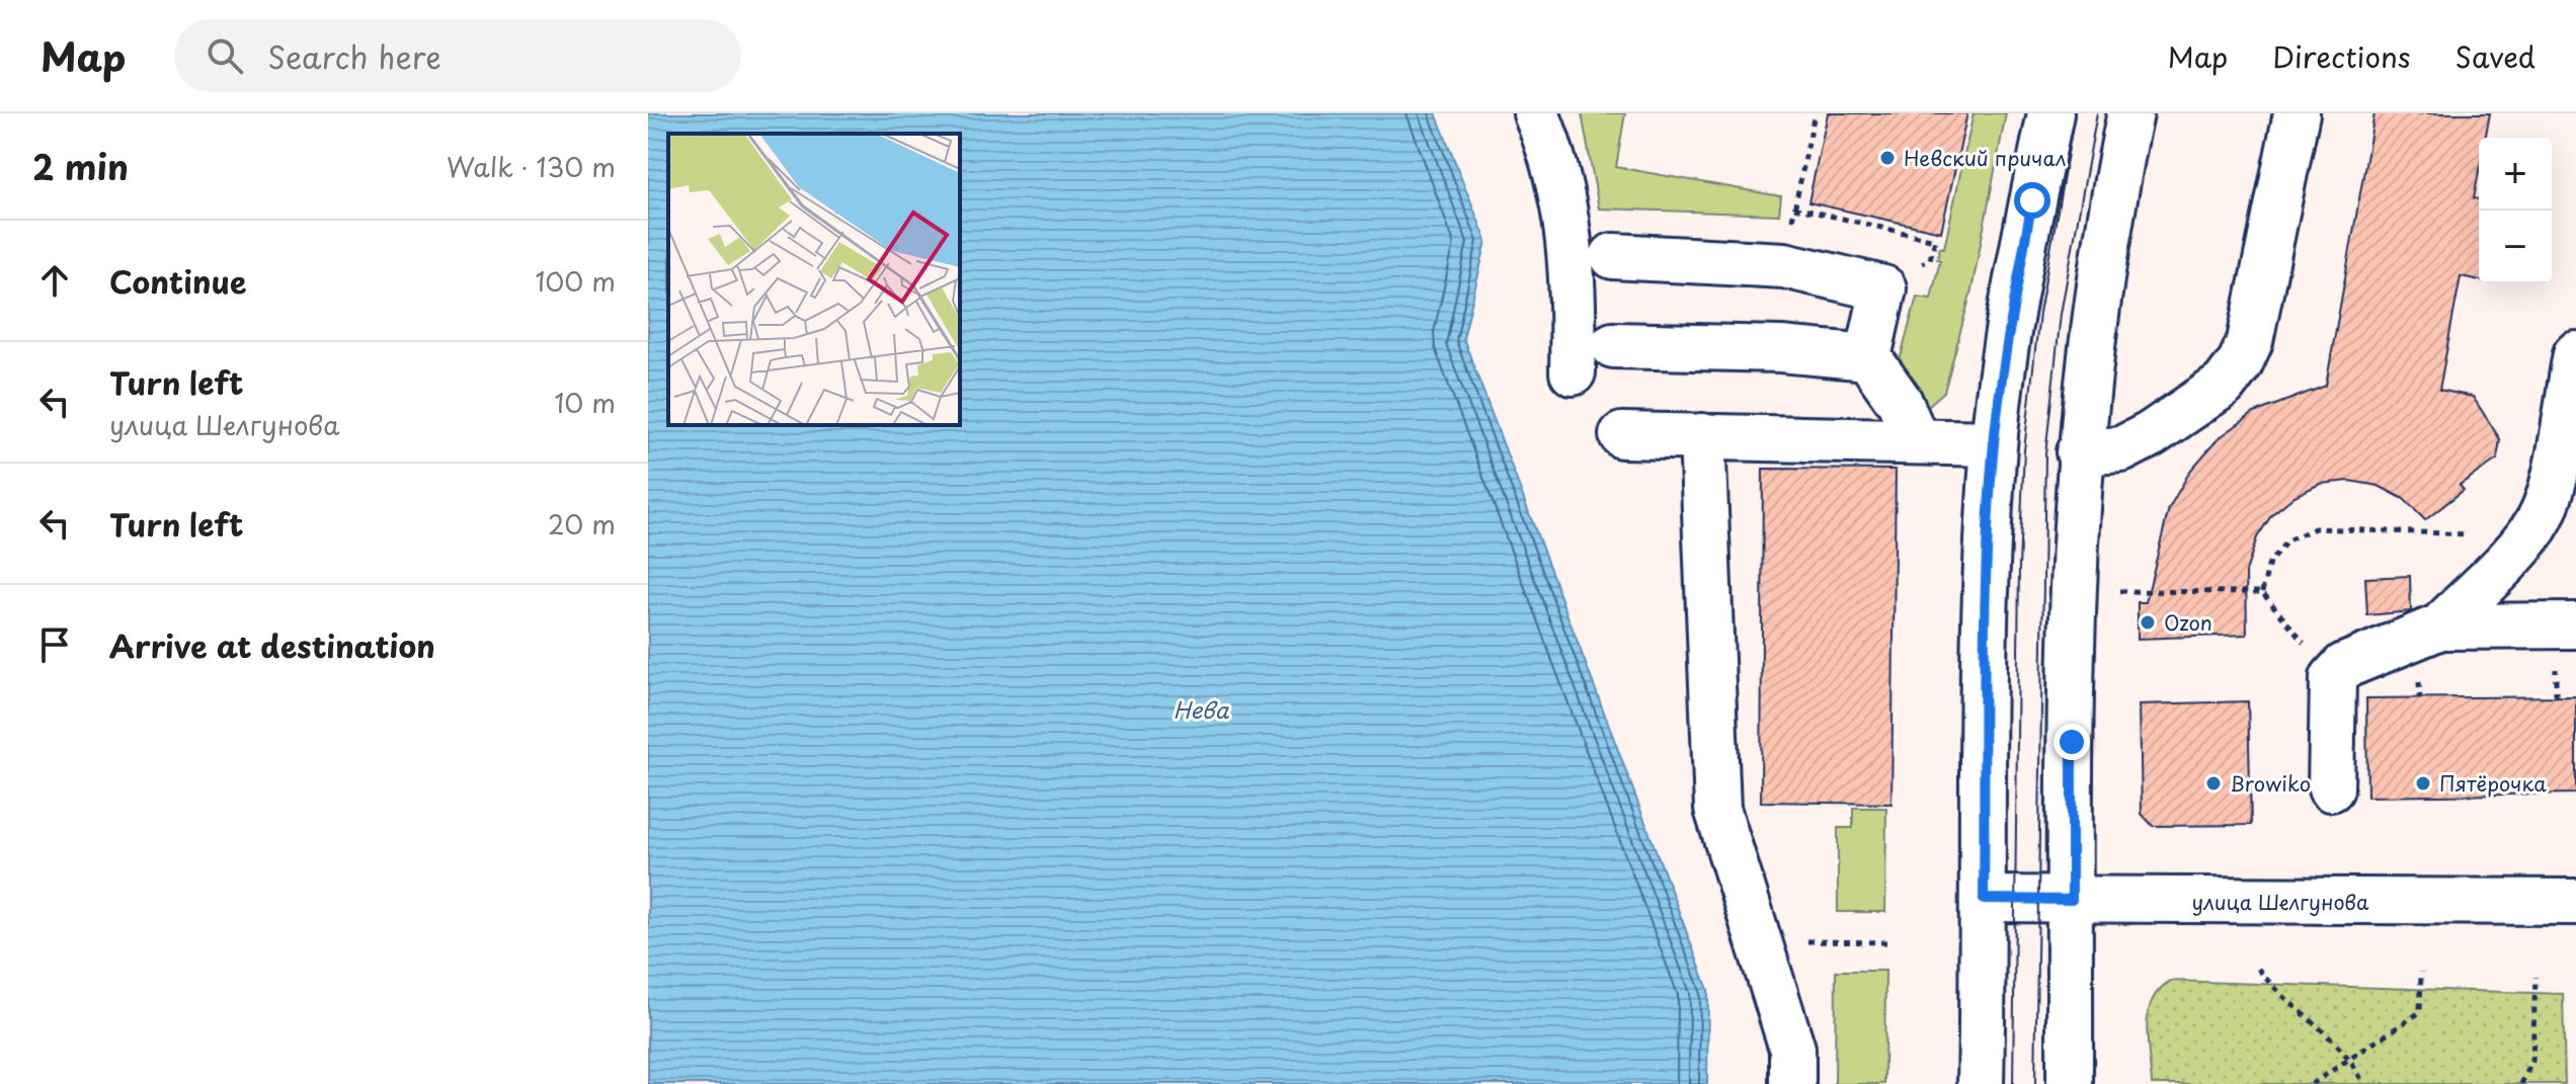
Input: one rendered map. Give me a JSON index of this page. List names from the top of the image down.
{
  "streets": {
    "main road": ["улица Шелгунова"]
  },
  "water": ["Нева"],
  "places": [
    "Невский причал",
    "Ozon",
    "Browiko",
    "Пятёрочка"
  ],
  "page": {
    "header": "Map",
    "search": "Search here",
    "nav": ["Map", "Directions", "Saved"],
    "heading": ["2 min", "Walk · 130 m"],
    "map_buttons": ["+", "−"],
    "list": [
      ["Continue", "100 m"],
      ["Turn left", "улица Шелгунова", "10 m"],
      ["Turn left", "20 m"],
      "Arrive at destination"
    ]
  }
}
